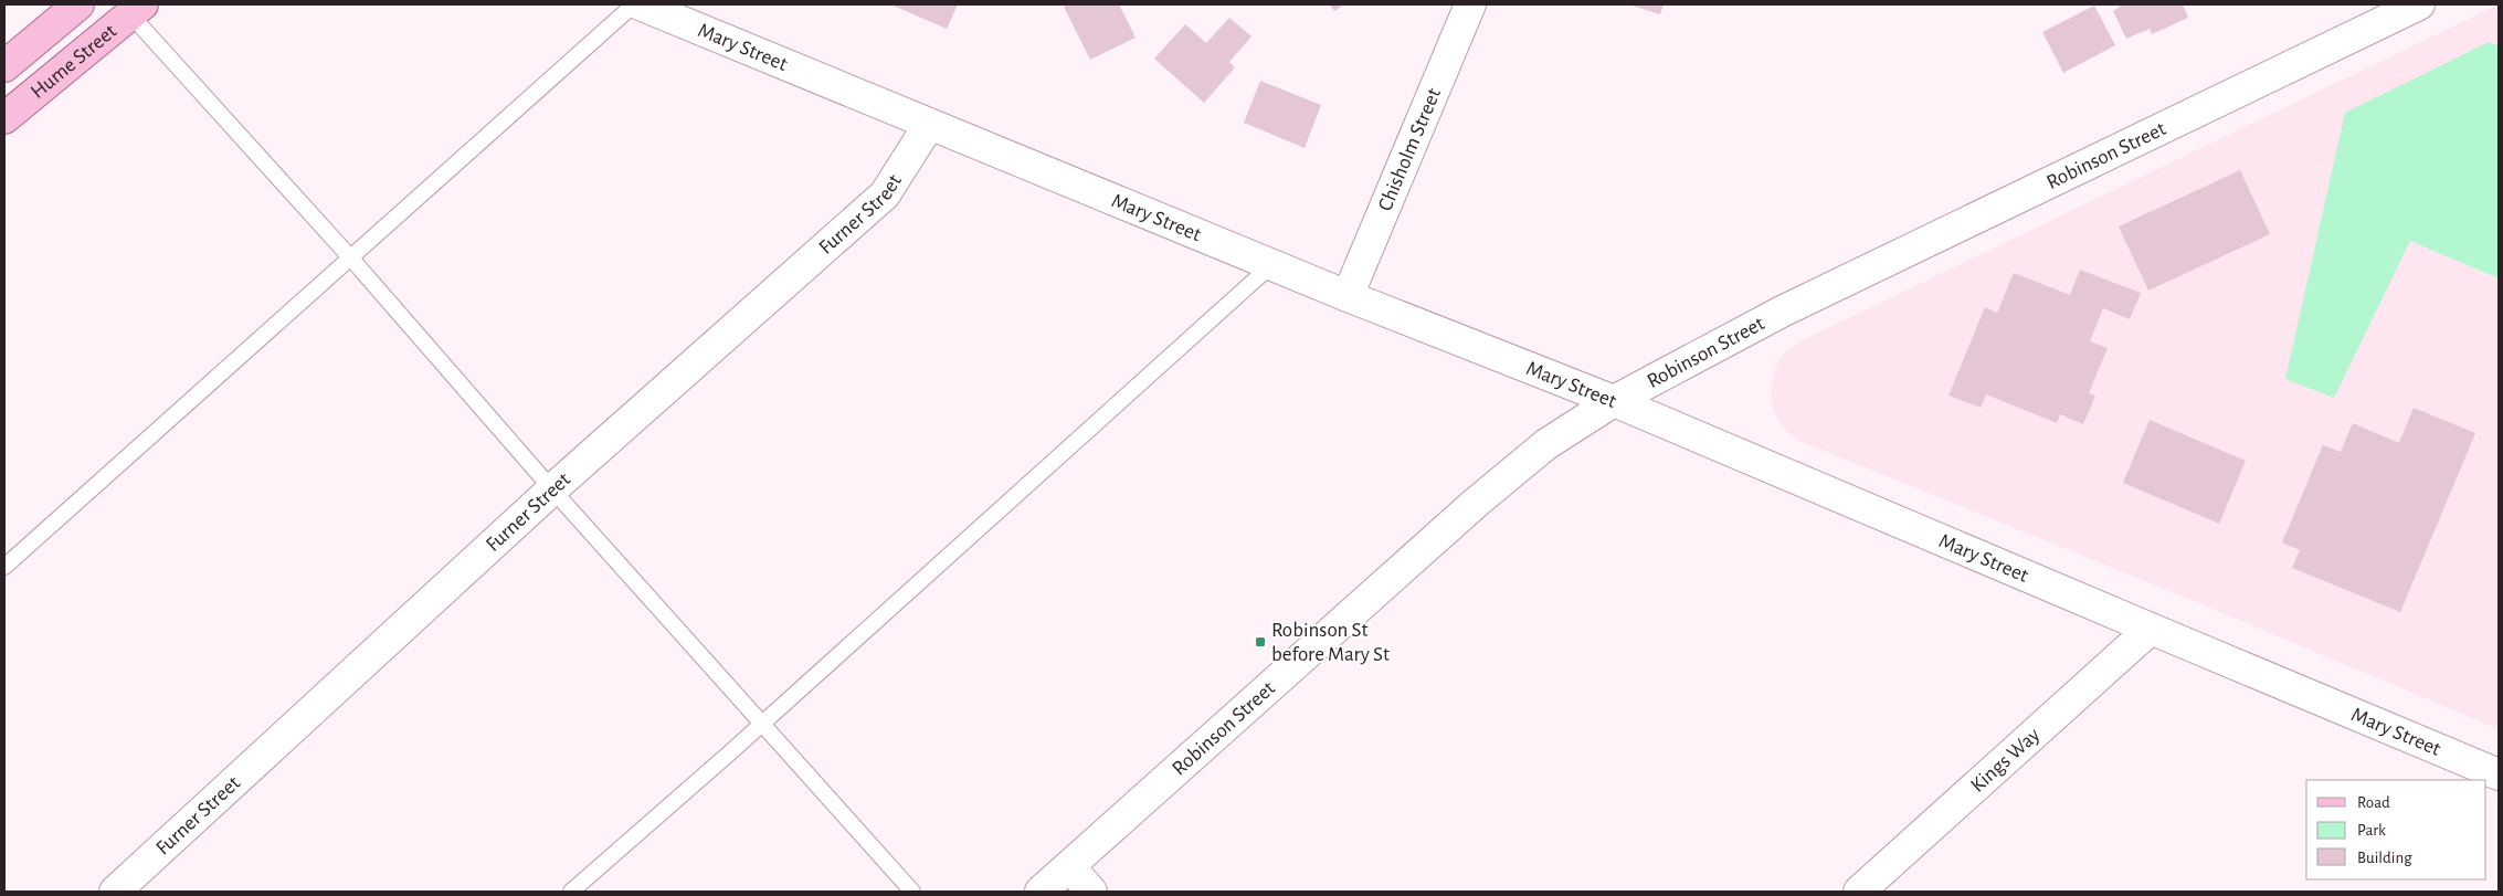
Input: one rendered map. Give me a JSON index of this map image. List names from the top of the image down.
{
  "streets": {
    "main road": ["Hume Street"],
    "street": [
      "Mary Street",
      "Chisholm Street",
      "Robinson Street",
      "Furner Street",
      "Kings Way"
    ]
  },
  "crossings": [
    ["Mary Street", "Chisholm Street"],
    ["Mary Street", "Robinson Street"],
    ["Mary Street", "Furner Street"],
    ["Mary Street", "Kings Way"]
  ],
  "places": {
    "transit": ["Robinson St before Mary St"]
  },
  "legend": ["Road", "Park", "Building"]
}
